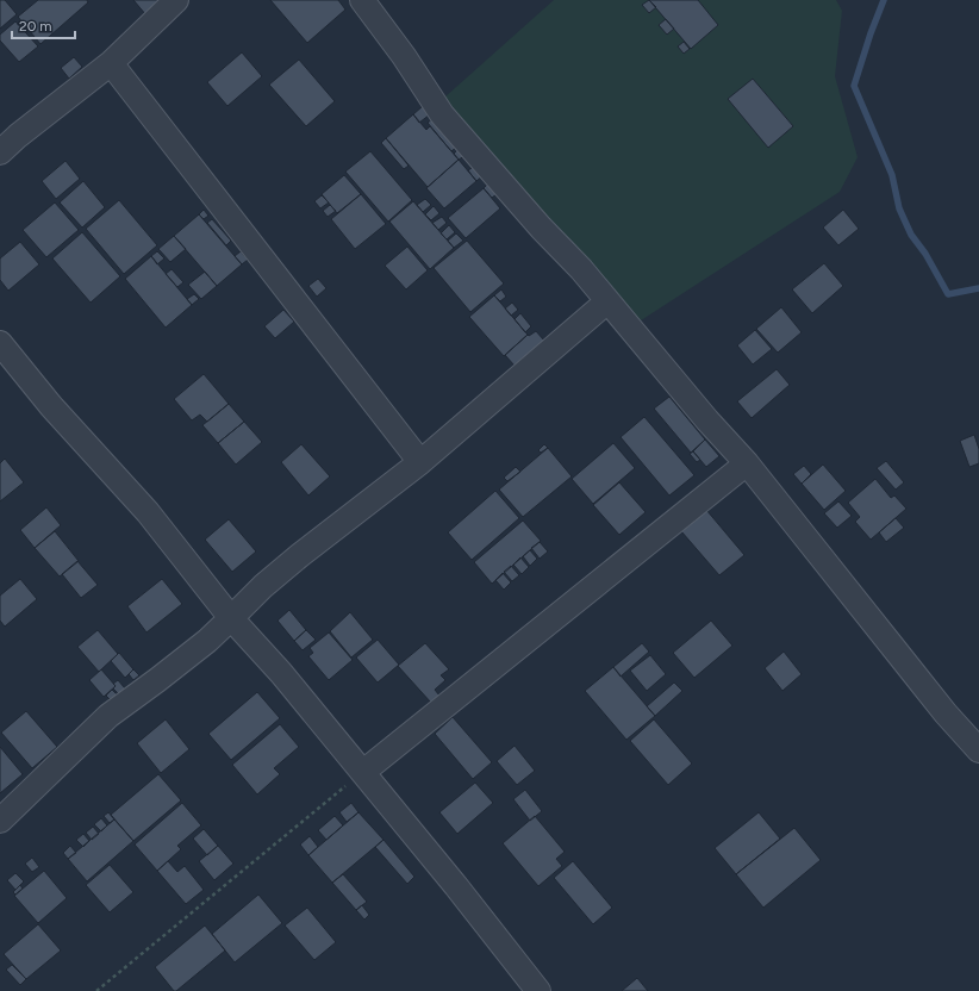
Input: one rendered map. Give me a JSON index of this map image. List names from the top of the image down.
{
  "scale_bar": "20 m"
}
